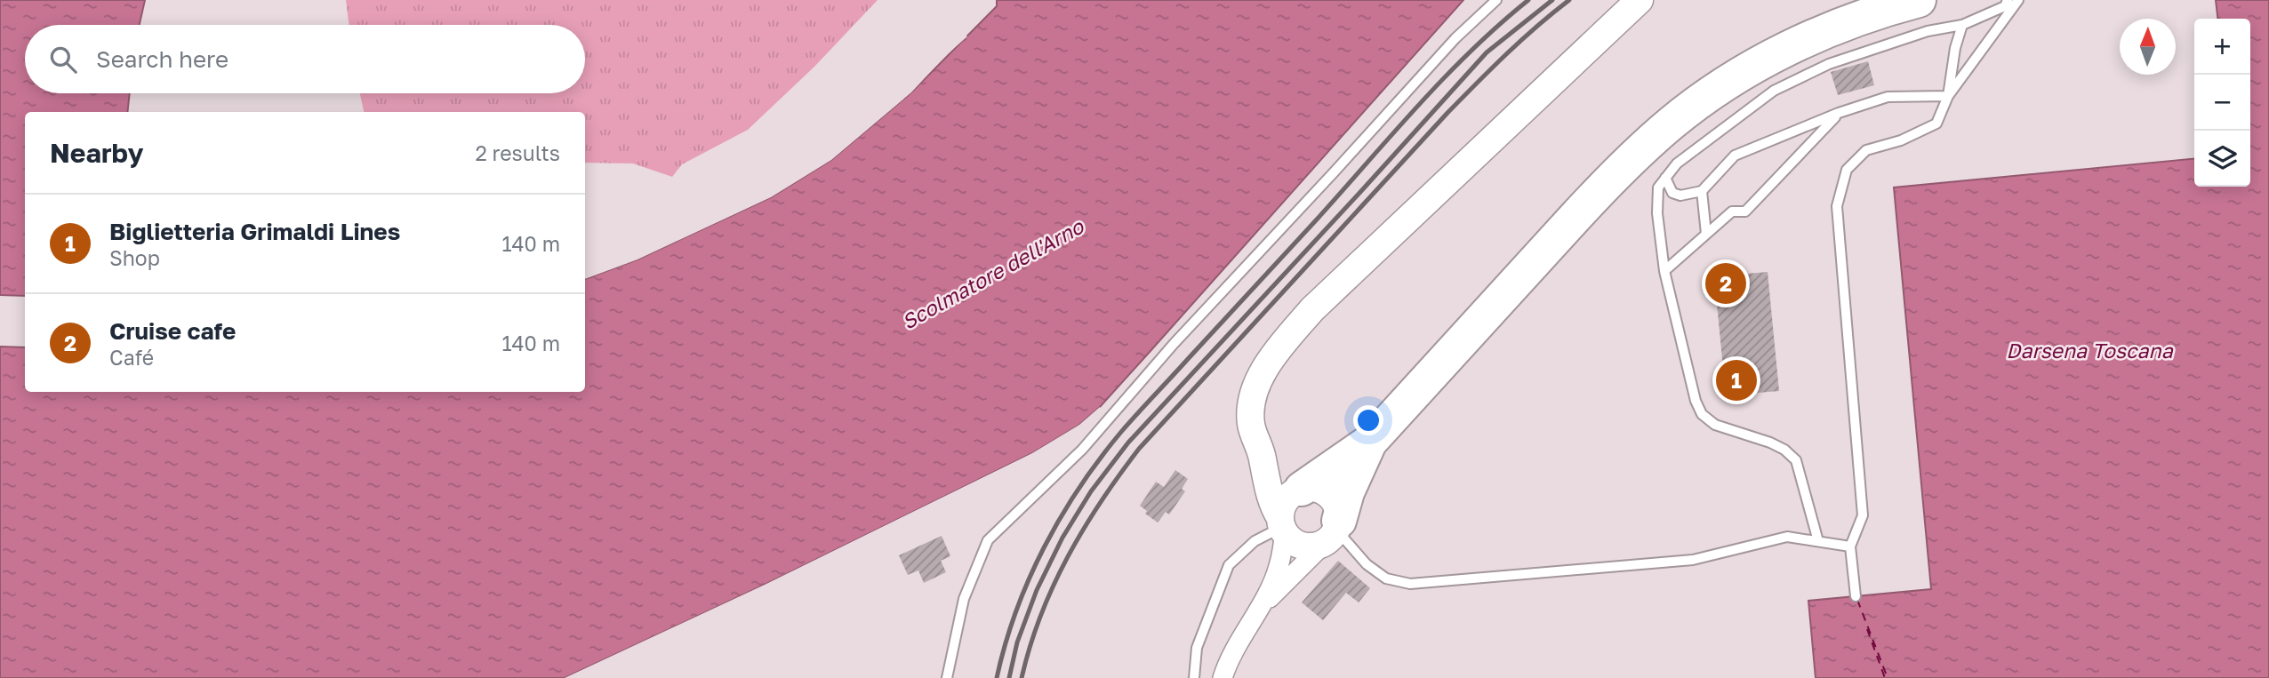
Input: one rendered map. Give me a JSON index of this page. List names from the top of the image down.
{
  "water": ["Scolmatore dell'Arno", "Darsena Toscana"],
  "north": "top",
  "page": {
    "map_buttons": ["+", "−"],
    "search": "Search here",
    "heading": ["Nearby", "2 results"],
    "list": [
      {
        "mark": "1",
        "name": "Biglietteria Grimaldi Lines",
        "note": "Shop",
        "value": "140 m"
      },
      {
        "mark": "2",
        "name": "Cruise cafe",
        "note": "Café",
        "value": "140 m"
      }
    ],
    "pins": ["2", "1"]
  }
}
